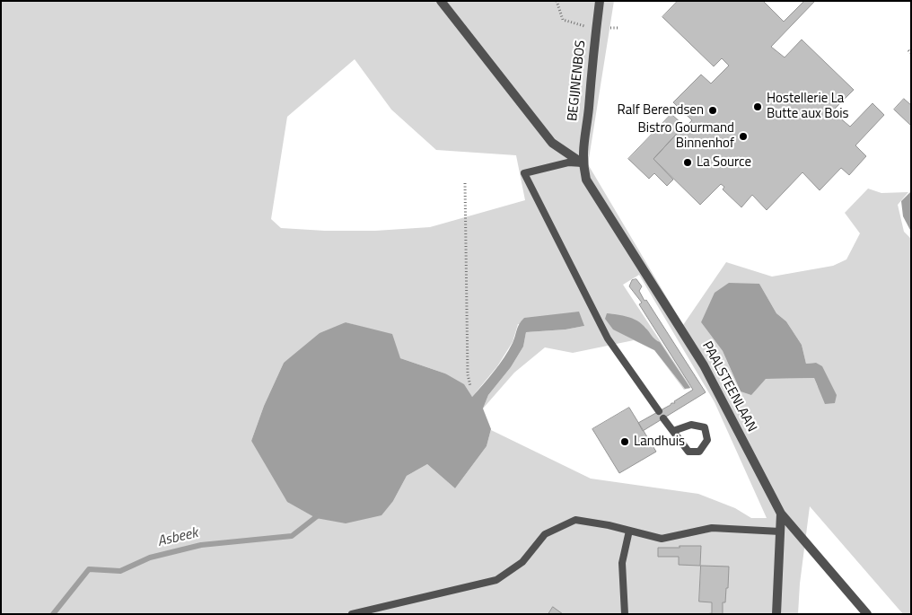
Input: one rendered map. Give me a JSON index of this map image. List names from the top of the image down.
{
  "streets": {
    "street": ["BEGIJNENBOS", "PAALSTEENLAAN"]
  },
  "crossings": [
    ["BEGIJNENBOS", "PAALSTEENLAAN"]
  ],
  "water": ["Asbeek"],
  "places": [
    "Hostellerie La Butte aux Bois",
    "Ralf Berendsen",
    "Bistro Gourmand Binnenhof",
    "La Source",
    "Landhuis"
  ]
}
